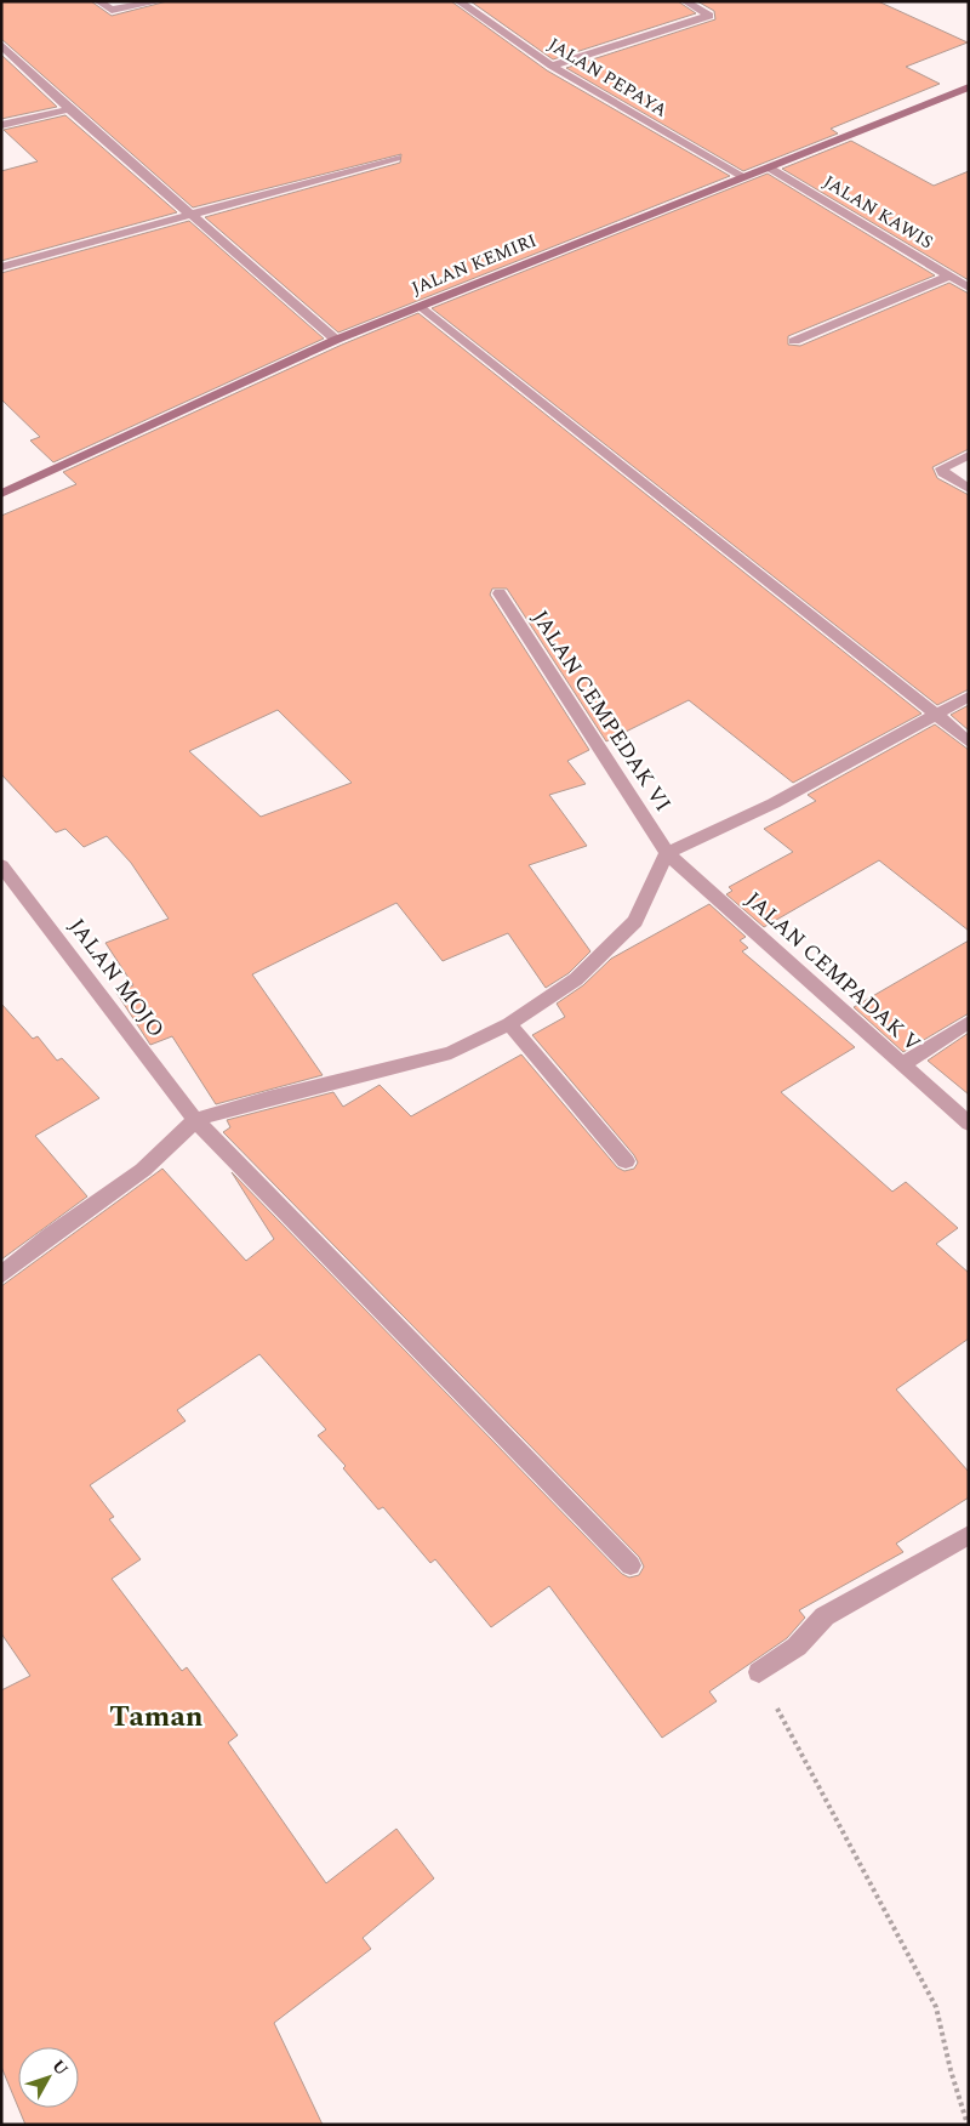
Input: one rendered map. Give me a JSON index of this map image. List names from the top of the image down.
{
  "streets": {
    "street": [
      "JALAN PEPAYA",
      "JALAN KAWIS",
      "JALAN KEMIRI",
      "JALAN CEMPEDAK VI",
      "JALAN CEMPADAK V",
      "JALAN MOJO"
    ]
  },
  "crossings": [
    ["JALAN PEPAYA", "JALAN KEMIRI"],
    ["JALAN KAWIS", "JALAN KEMIRI"],
    ["JALAN CEMPEDAK VI", "JALAN CEMPADAK V"]
  ],
  "districts": ["Taman"],
  "north": "top right"
}
